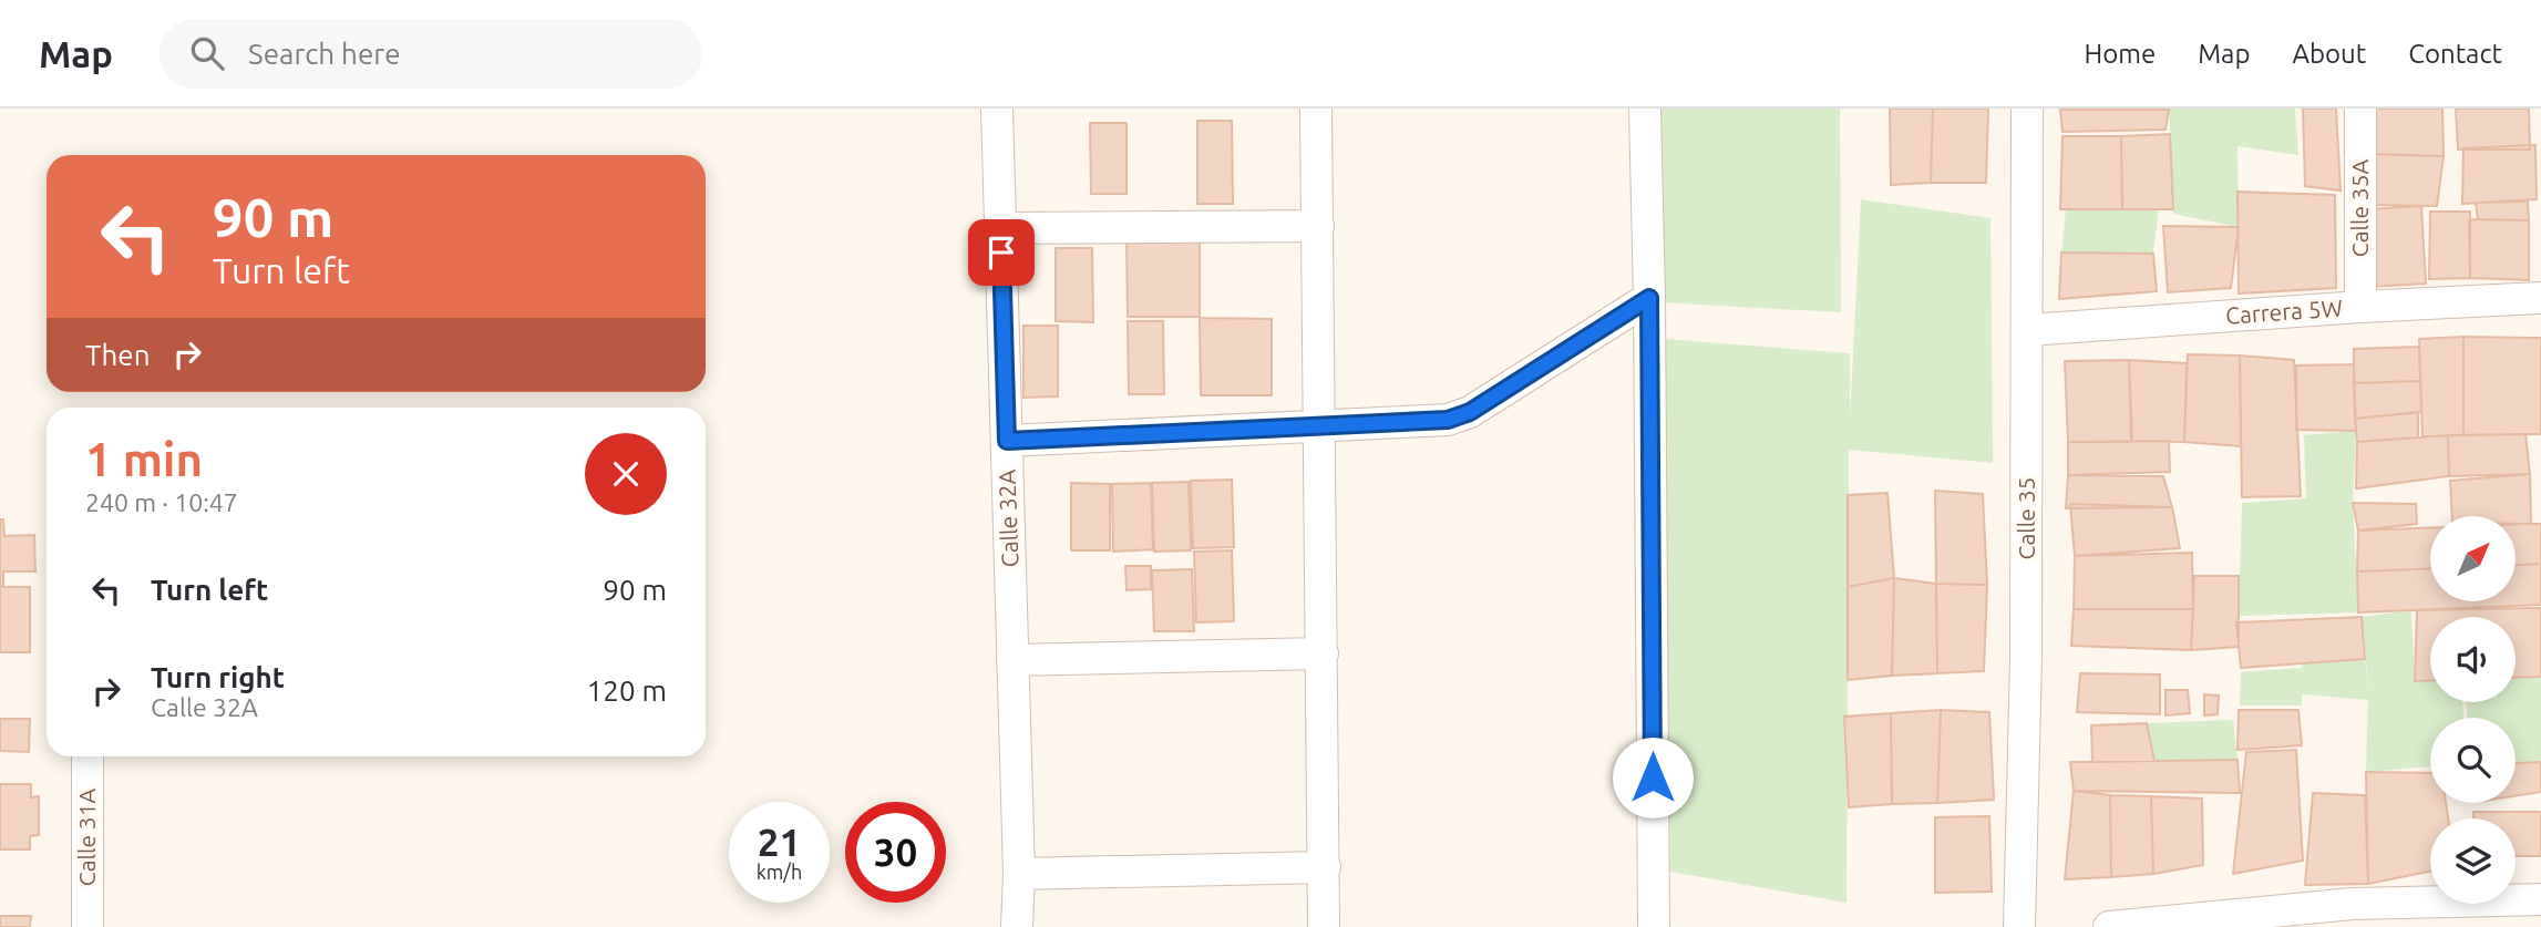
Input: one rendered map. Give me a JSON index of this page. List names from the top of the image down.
{
  "streets": {
    "street": [
      "Calle 35A",
      "Carrera 5W",
      "Calle 32A",
      "Calle 35",
      "Calle 31A"
    ]
  },
  "crossings": [
    ["Calle 35A", "Carrera 5W"],
    ["Carrera 5W", "Calle 35"]
  ],
  "north": "top right",
  "page": {
    "header": "Map",
    "search": "Search here",
    "nav": [
      "Home",
      "Map",
      "About",
      "Contact"
    ],
    "turn": ["90 m", "Turn left"],
    "then": "Then",
    "heading": ["1 min", "240 m · 10:47"],
    "list": [
      {
        "name": "Turn left",
        "value": "90 m"
      },
      {
        "name": "Turn right",
        "note": "Calle 32A",
        "value": "120 m"
      }
    ],
    "speed": "21 km/h",
    "limit": "30"
  }
}
